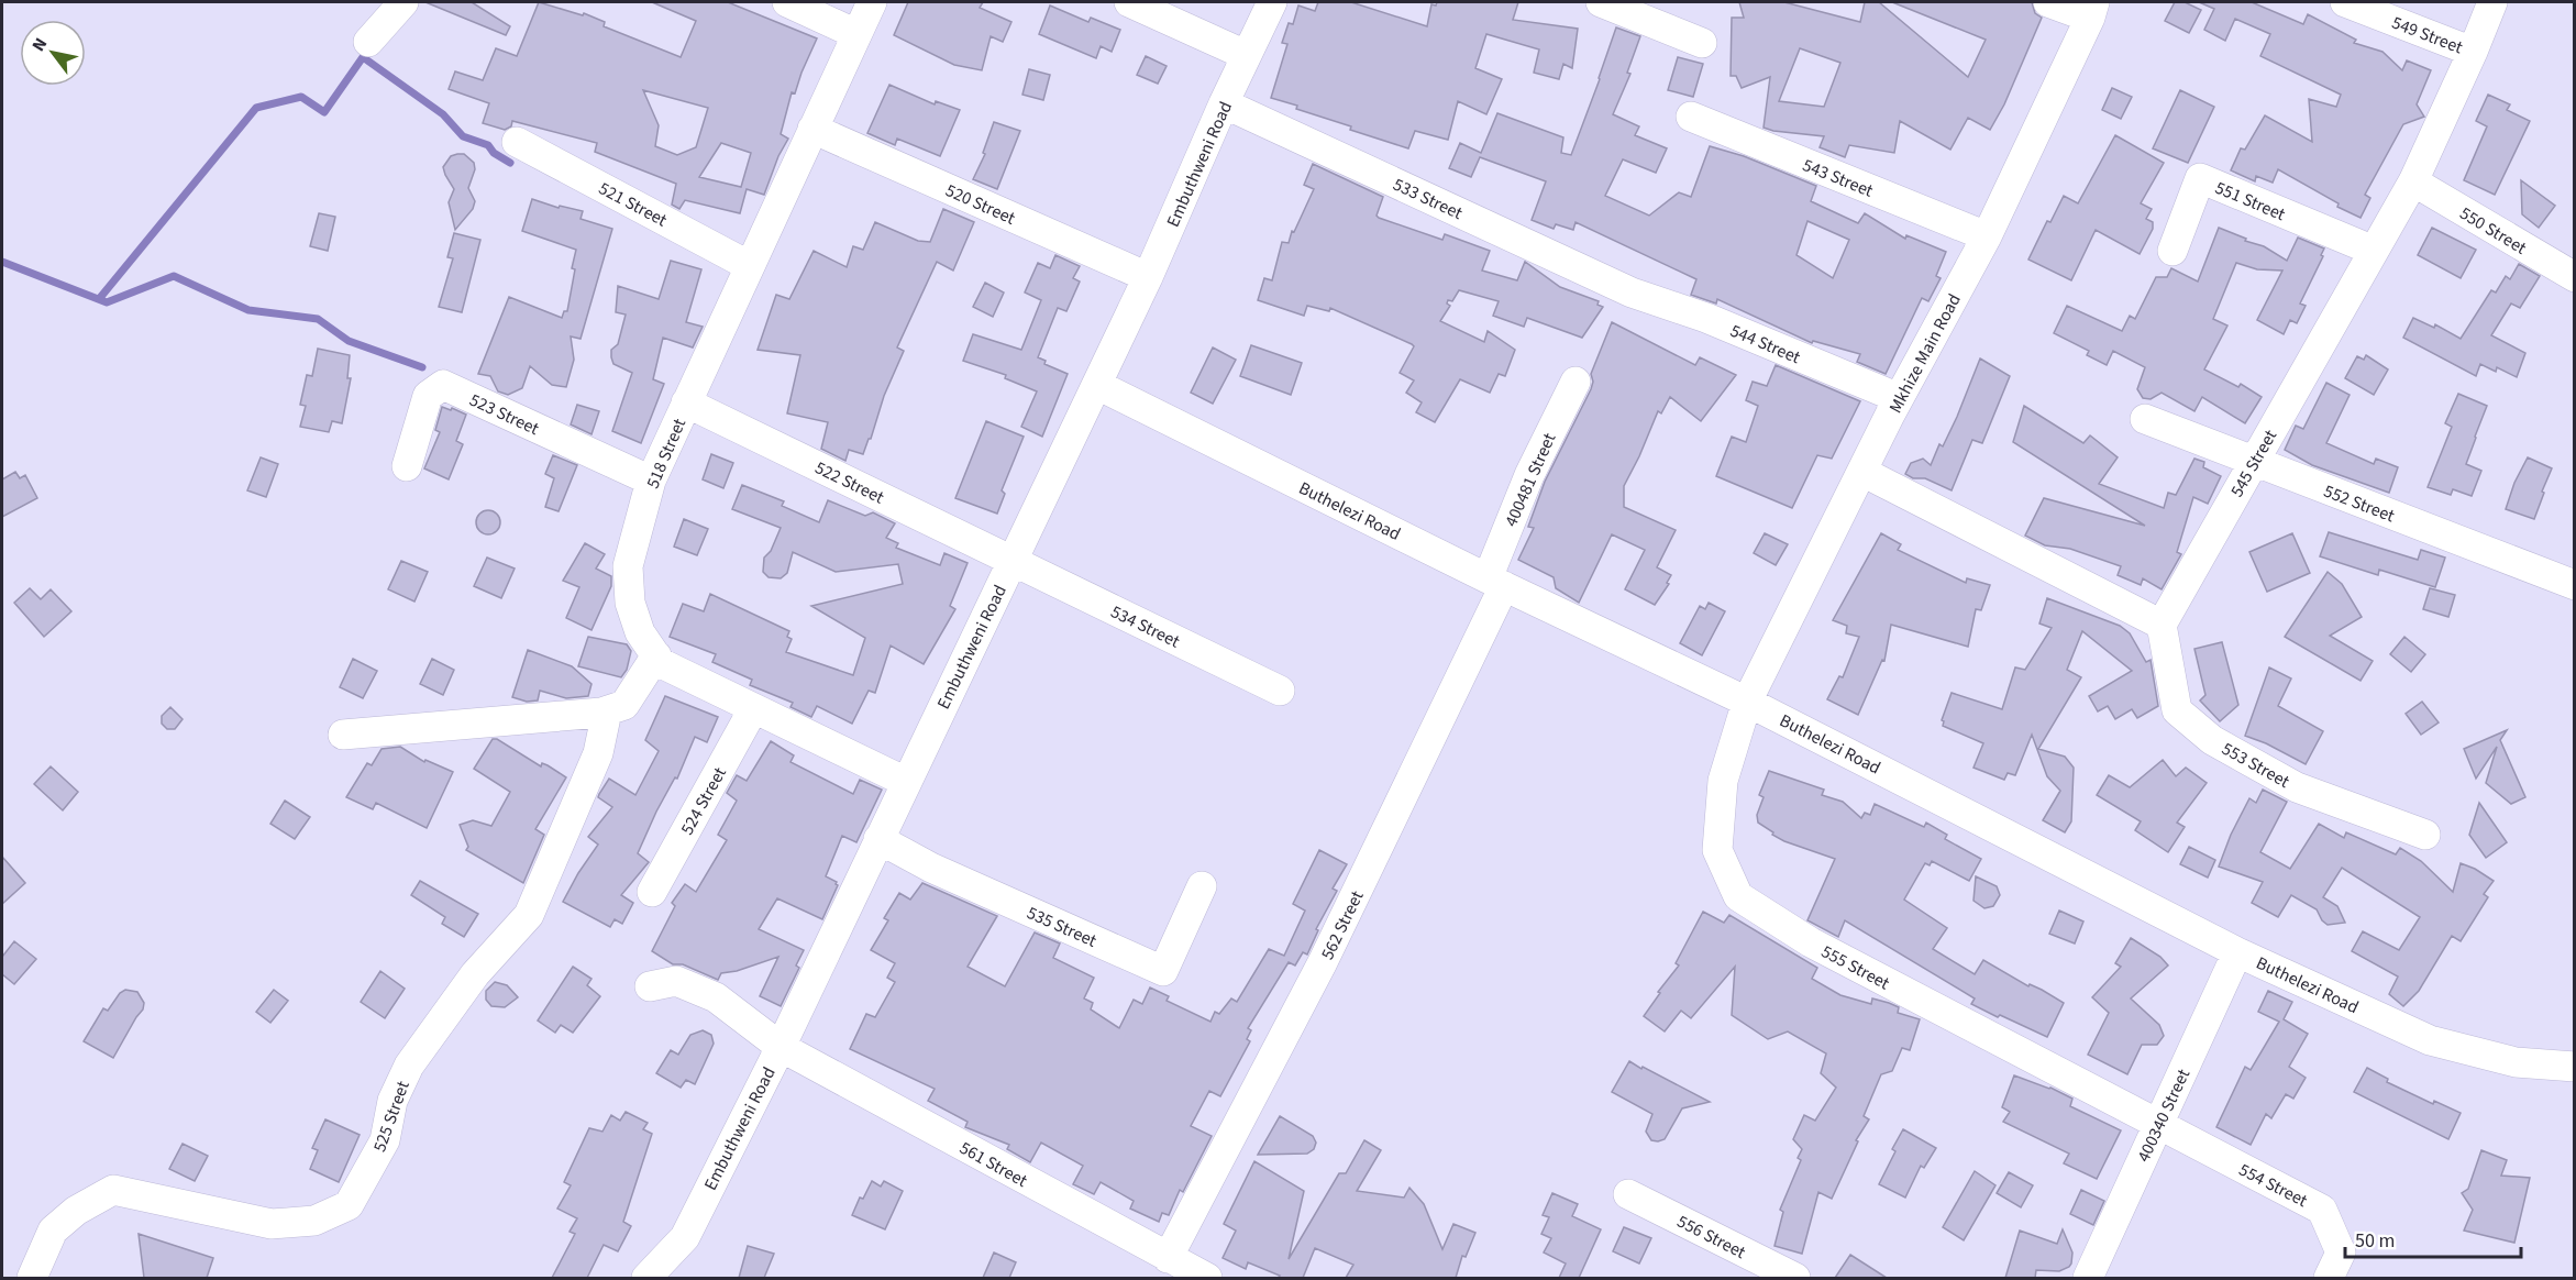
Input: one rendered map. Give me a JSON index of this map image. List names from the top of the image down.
{
  "streets": {
    "street": [
      "549 Street",
      "Embuthweni Road",
      "543 Street",
      "533 Street",
      "551 Street",
      "521 Street",
      "520 Street",
      "550 Street",
      "544 Street",
      "Mkhize Main Road",
      "523 Street",
      "518 Street",
      "545 Street",
      "400481 Street",
      "522 Street",
      "552 Street",
      "Buthelezi Road",
      "534 Street",
      "553 Street",
      "524 Street",
      "562 Street",
      "535 Street",
      "555 Street",
      "400340 Street",
      "525 Street",
      "561 Street",
      "554 Street",
      "556 Street"
    ]
  },
  "crossings": [
    ["549 Street", "545 Street"],
    ["Embuthweni Road", "533 Street"],
    ["Embuthweni Road", "520 Street"],
    ["Embuthweni Road", "518 Street"],
    ["Embuthweni Road", "522 Street"],
    ["Embuthweni Road", "Buthelezi Road"],
    ["Embuthweni Road", "534 Street"],
    ["Embuthweni Road", "535 Street"],
    ["Embuthweni Road", "561 Street"],
    ["543 Street", "Mkhize Main Road"],
    ["533 Street", "544 Street"],
    ["551 Street", "545 Street"],
    ["521 Street", "518 Street"],
    ["520 Street", "518 Street"],
    ["550 Street", "545 Street"],
    ["544 Street", "Mkhize Main Road"],
    ["Mkhize Main Road", "Buthelezi Road"],
    ["Mkhize Main Road", "555 Street"],
    ["523 Street", "518 Street"],
    ["518 Street", "522 Street"],
    ["518 Street", "524 Street"],
    ["545 Street", "552 Street"],
    ["545 Street", "553 Street"],
    ["400481 Street", "Buthelezi Road"],
    ["400481 Street", "562 Street"],
    ["522 Street", "534 Street"],
    ["Buthelezi Road", "562 Street"],
    ["Buthelezi Road", "555 Street"],
    ["Buthelezi Road", "400340 Street"],
    ["562 Street", "561 Street"],
    ["555 Street", "400340 Street"],
    ["555 Street", "554 Street"],
    ["400340 Street", "554 Street"]
  ],
  "scale_bar": "50 m",
  "north": "top left"
}
